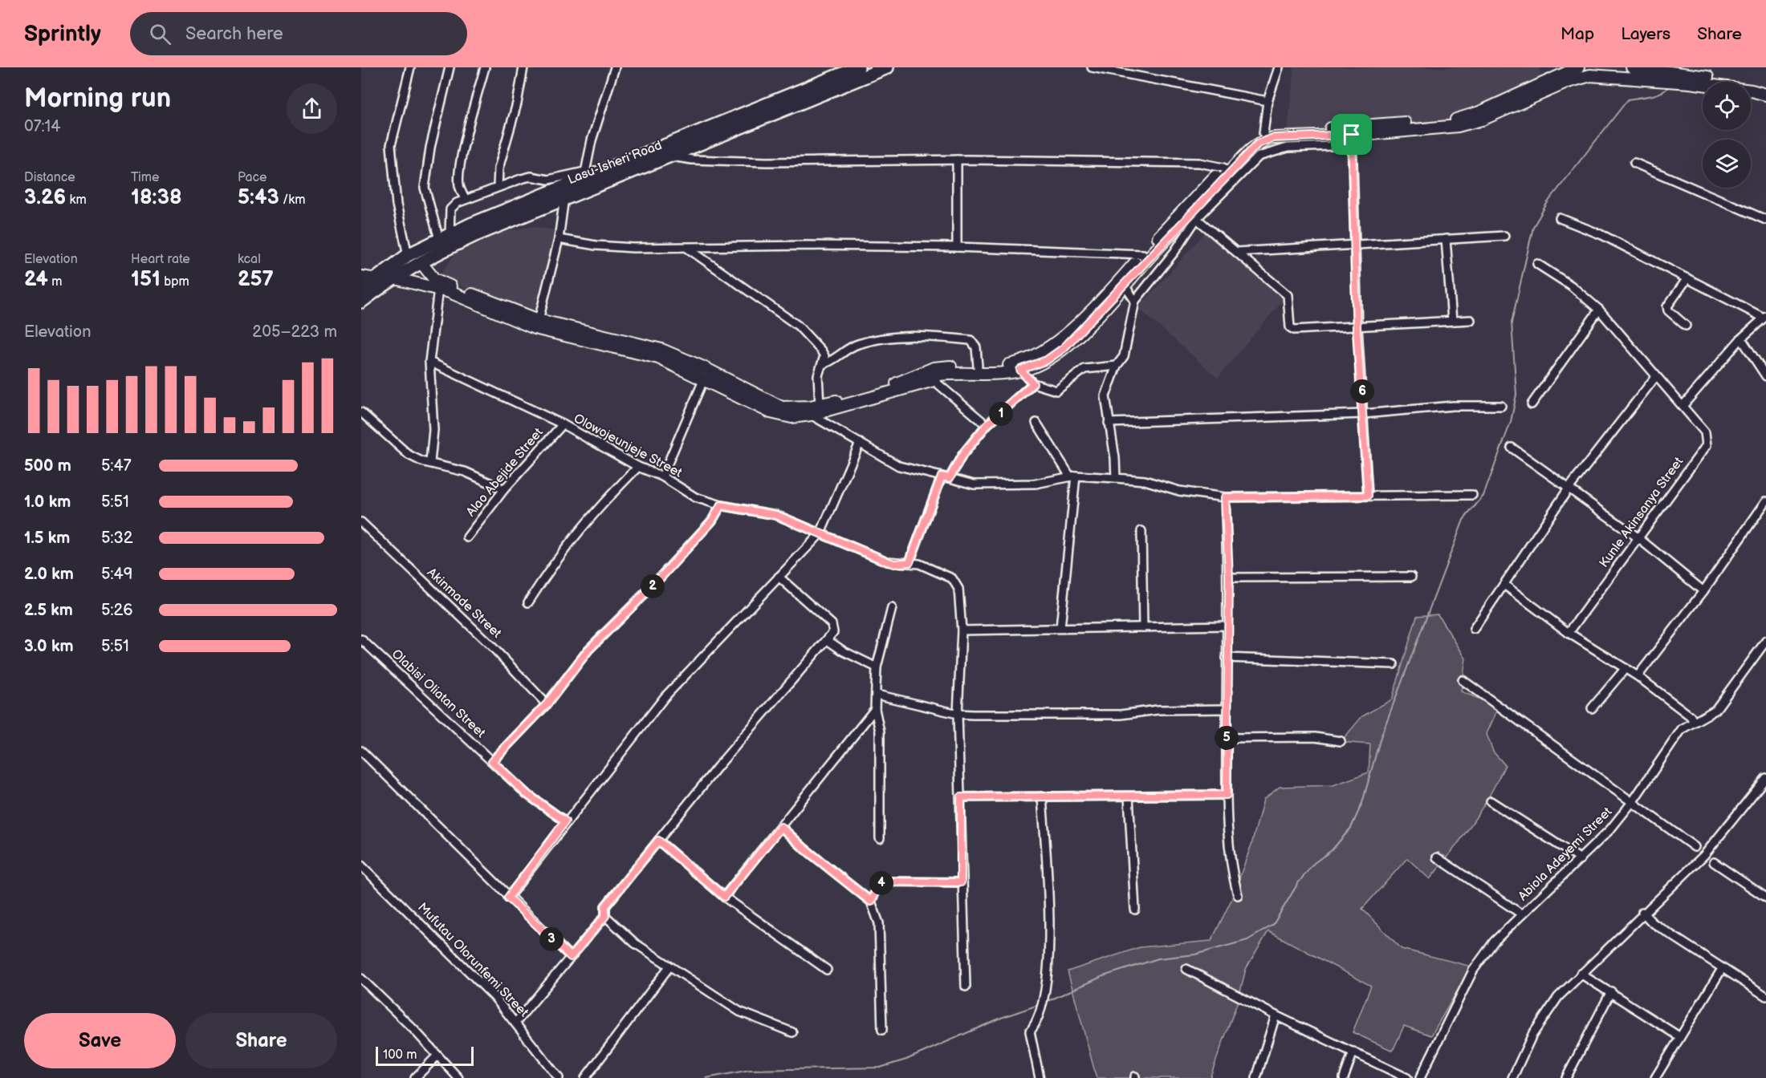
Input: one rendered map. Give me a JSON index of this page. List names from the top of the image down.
{
  "streets": {
    "main road": ["Lasu-Isheri Road"],
    "street": [
      "Olowojeunjeje Street",
      "Alao Abejide Street",
      "Kunle Akinsanya Street",
      "Akinmade Street",
      "Olabisi Oliatan Street",
      "Abiola Adeyemi Street",
      "Mufutau Olorunfemi Street"
    ]
  },
  "crossings": [
    ["Olowojeunjeje Street", "Alao Abejide Street"]
  ],
  "scale_bar": "100 m",
  "page": {
    "header": "Sprintly",
    "search": "Search here",
    "nav": ["Map", "Layers", "Share"],
    "heading": ["Morning run", "07:14"],
    "stats": [
      ["Distance", "3.26 km"],
      ["Time", "18:38"],
      ["Pace", "5:43 /km"],
      ["Elevation", "24 m"],
      ["Heart rate", "151 bpm"],
      ["kcal", "257"]
    ],
    "chart": ["Elevation", "205–223 m"],
    "pins": [
      "6",
      "1",
      "2",
      "5",
      "4",
      "3"
    ],
    "list": [
      {
        "name": "500 m",
        "note": "5:47"
      },
      {
        "name": "1.0 km",
        "note": "5:51"
      },
      {
        "name": "1.5 km",
        "note": "5:32"
      },
      {
        "name": "2.0 km",
        "note": "5:49"
      },
      {
        "name": "2.5 km",
        "note": "5:26"
      },
      {
        "name": "3.0 km",
        "note": "5:51"
      }
    ],
    "buttons": ["Save", "Share"],
    "scale": "100 m"
  }
}
